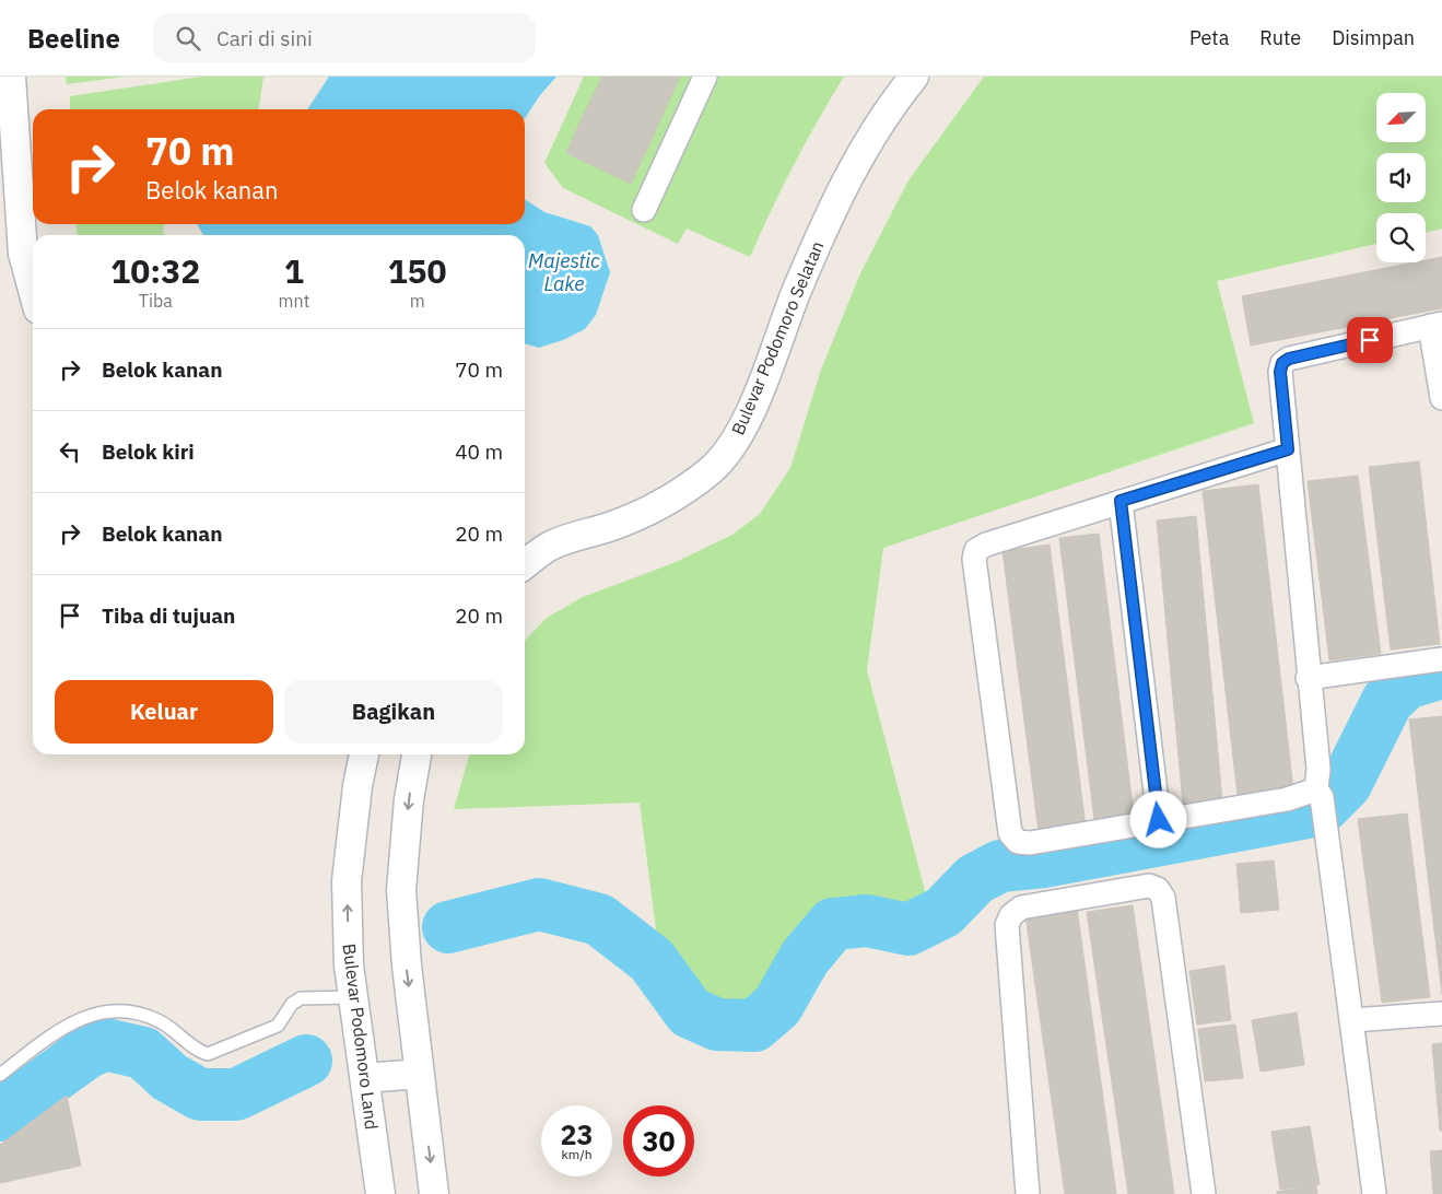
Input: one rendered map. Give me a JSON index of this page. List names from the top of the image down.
{
  "streets": {
    "street": ["Bulevar Podomoro Selatan", "Bulevar Podomoro Land"]
  },
  "water": ["Majestic Lake"],
  "north": "bottom left",
  "page": {
    "header": "Beeline",
    "search": "Cari di sini",
    "nav": ["Peta", "Rute", "Disimpan"],
    "turn": ["70 m", "Belok kanan"],
    "eta": [
      "10:32",
      "Tiba",
      "1",
      "mnt",
      "150",
      "m"
    ],
    "list": [
      {
        "name": "Belok kanan",
        "value": "70 m"
      },
      {
        "name": "Belok kiri",
        "value": "40 m"
      },
      {
        "name": "Belok kanan",
        "value": "20 m"
      },
      {
        "name": "Tiba di tujuan",
        "value": "20 m"
      }
    ],
    "buttons": ["Keluar", "Bagikan"],
    "speed": "23 km/h",
    "limit": "30"
  }
}
